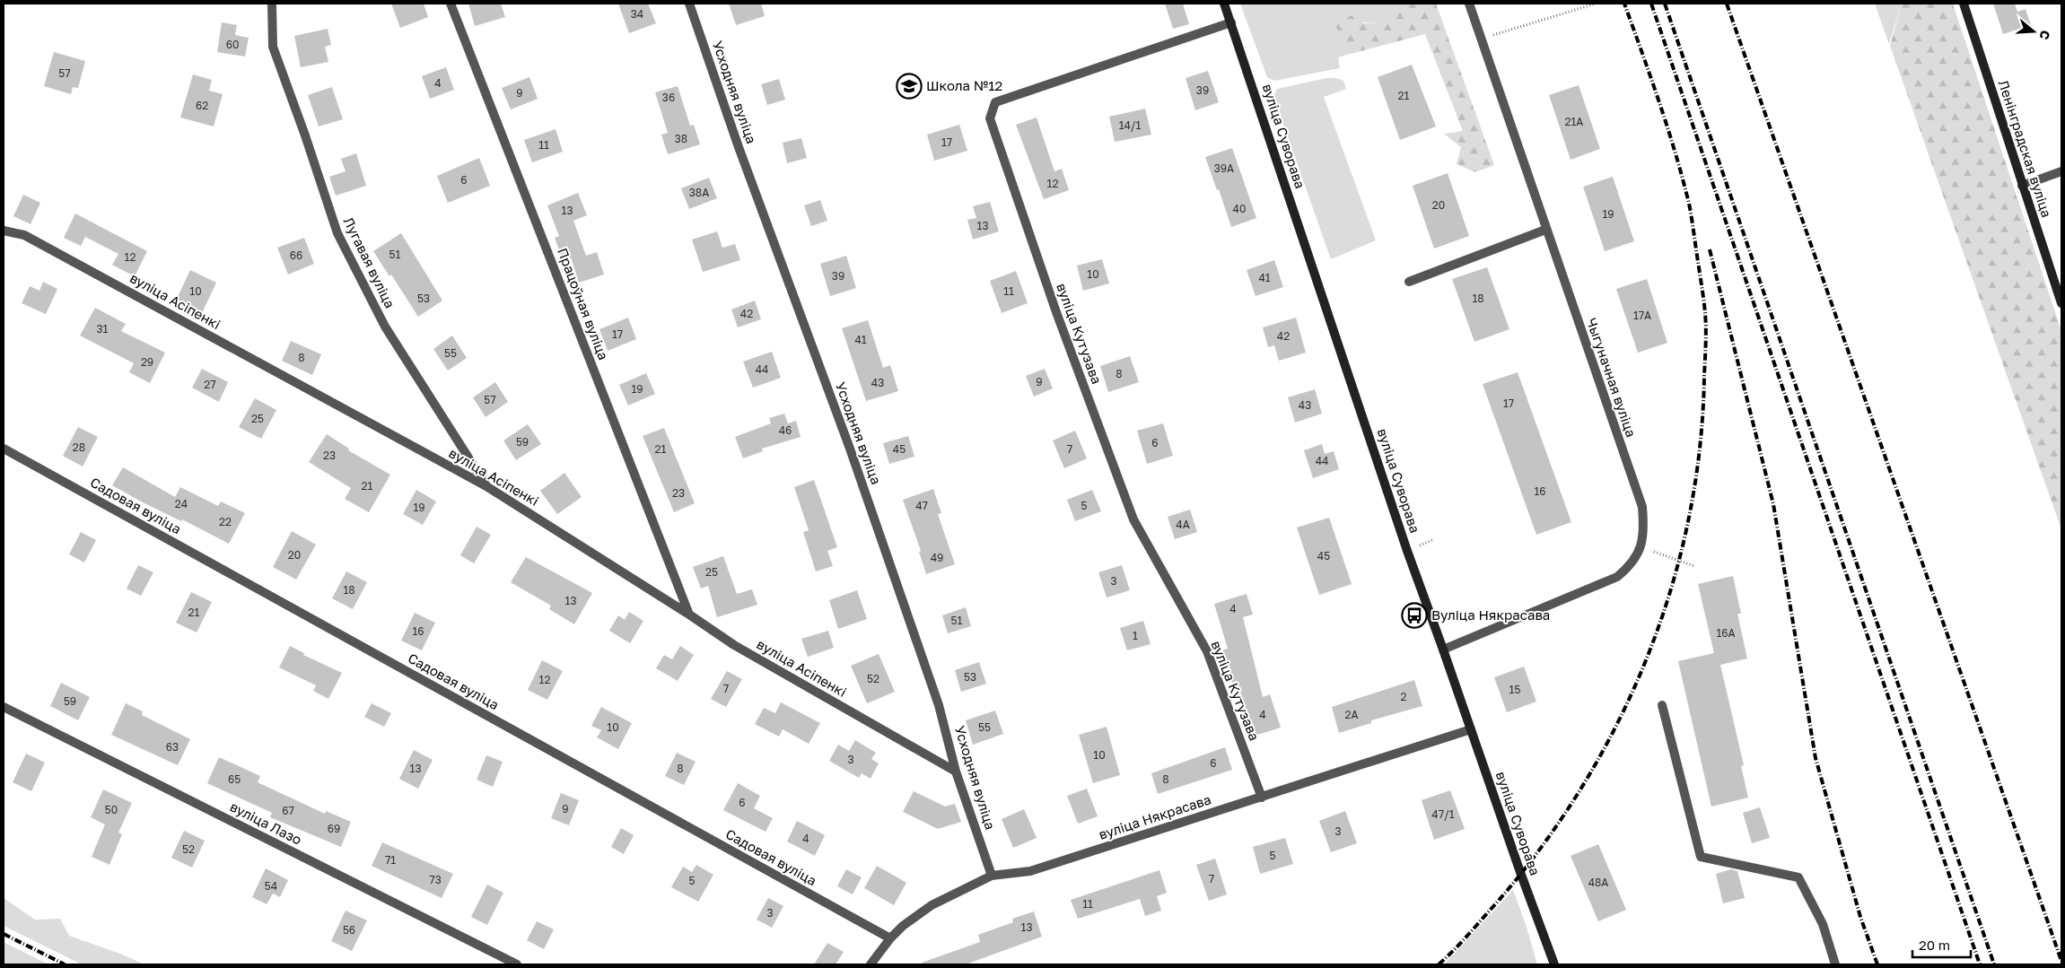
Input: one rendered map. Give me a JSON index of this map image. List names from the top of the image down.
{
  "streets": {
    "street": [
      "Усходняя вуліца",
      "вуліца Суворава",
      "Ленінградская вуліца",
      "Лугавая вуліца",
      "вуліца Асіпенкі",
      "Працоўная вуліца",
      "вуліца Кутузава",
      "Чыгуначная вуліца",
      "Садовая вуліца",
      "вуліца Някрасава",
      "вуліца Лазо"
    ]
  },
  "crossings": [
    ["Усходняя вуліца", "вуліца Асіпенкі"],
    ["Усходняя вуліца", "вуліца Някрасава"],
    ["вуліца Суворава", "вуліца Кутузава"],
    ["вуліца Суворава", "Чыгуначная вуліца"],
    ["вуліца Суворава", "вуліца Някрасава"],
    ["Лугавая вуліца", "вуліца Асіпенкі"],
    ["вуліца Асіпенкі", "Працоўная вуліца"],
    ["вуліца Кутузава", "вуліца Някрасава"],
    ["Садовая вуліца", "вуліца Някрасава"]
  ],
  "places": {
    "school or university": ["Школа №12"],
    "bus stop": ["Вуліца Някрасава"]
  },
  "house_numbers": [
    "34",
    "60",
    "57",
    "4",
    "39",
    "9",
    "21",
    "36",
    "62",
    "21А",
    "14/1",
    "38",
    "17",
    "11",
    "39А",
    "6",
    "12",
    "38А",
    "20",
    "40",
    "13",
    "19",
    "13",
    "51",
    "66",
    "12",
    "10",
    "39",
    "41",
    "10",
    "11",
    "53",
    "18",
    "42",
    "17А",
    "31",
    "17",
    "42",
    "41",
    "55",
    "8",
    "29",
    "44",
    "8",
    "9",
    "43",
    "27",
    "19",
    "57",
    "17",
    "43",
    "25",
    "46",
    "59",
    "6",
    "28",
    "21",
    "45",
    "7",
    "23",
    "44",
    "21",
    "16",
    "23",
    "24",
    "47",
    "5",
    "19",
    "22",
    "4А",
    "20",
    "45",
    "49",
    "25",
    "3",
    "18",
    "13",
    "4",
    "21",
    "51",
    "16",
    "16А",
    "1",
    "53",
    "52",
    "12",
    "7",
    "15",
    "2",
    "59",
    "4",
    "2А",
    "10",
    "55",
    "63",
    "10",
    "3",
    "6",
    "13",
    "8",
    "65",
    "8",
    "6",
    "9",
    "50",
    "67",
    "47/1",
    "69",
    "3",
    "4",
    "52",
    "5",
    "71",
    "7",
    "73",
    "5",
    "48А",
    "54",
    "11",
    "3",
    "13",
    "56"
  ],
  "scale_bar": "20 m",
  "north": "right"
}
